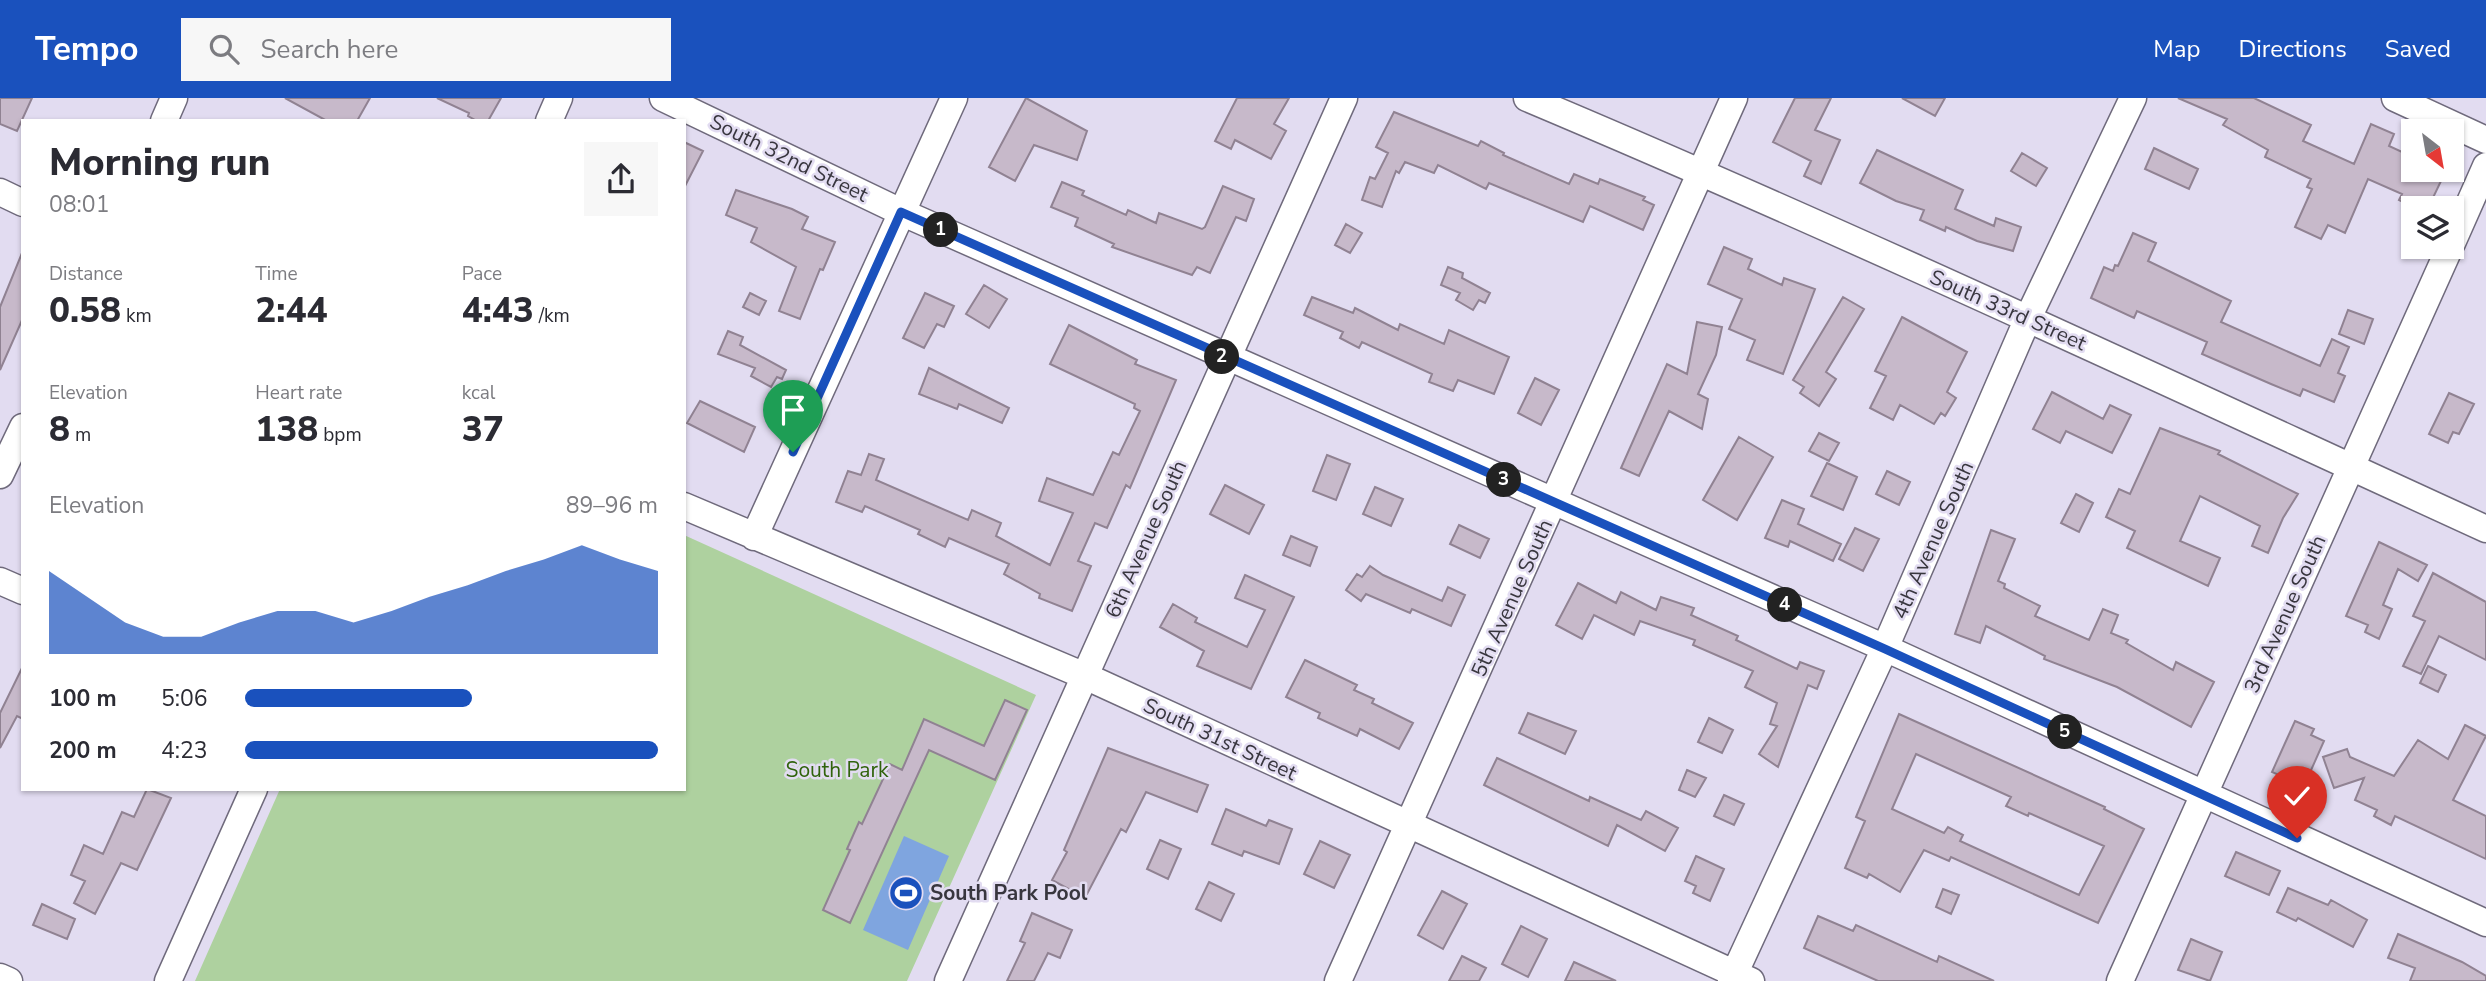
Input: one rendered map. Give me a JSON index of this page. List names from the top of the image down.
{
  "streets": {
    "street": [
      "South 32nd Street",
      "South 33rd Street",
      "6th Avenue South",
      "4th Avenue South",
      "5th Avenue South",
      "3rd Avenue South",
      "South 31st Street"
    ]
  },
  "crossings": [
    ["South 32nd Street", "6th Avenue South"],
    ["South 32nd Street", "4th Avenue South"],
    ["South 32nd Street", "5th Avenue South"],
    ["South 32nd Street", "3rd Avenue South"],
    ["South 33rd Street", "4th Avenue South"],
    ["South 33rd Street", "5th Avenue South"],
    ["South 33rd Street", "3rd Avenue South"],
    ["6th Avenue South", "South 31st Street"],
    ["4th Avenue South", "South 31st Street"],
    ["5th Avenue South", "South 31st Street"]
  ],
  "parks": ["South Park"],
  "places": {
    "sports": ["South Park Pool"]
  },
  "north": "bottom right",
  "page": {
    "header": "Tempo",
    "search": "Search here",
    "nav": ["Map", "Directions", "Saved"],
    "heading": ["Morning run", "08:01"],
    "pins": [
      "1",
      "2",
      "3",
      "4",
      "5"
    ],
    "stats": [
      ["Distance", "0.58 km"],
      ["Time", "2:44"],
      ["Pace", "4:43 /km"],
      ["Elevation", "8 m"],
      ["Heart rate", "138 bpm"],
      ["kcal", "37"]
    ],
    "chart": ["Elevation", "89–96 m"],
    "list": [
      {
        "name": "100 m",
        "note": "5:06"
      },
      {
        "name": "200 m",
        "note": "4:23"
      }
    ]
  }
}
